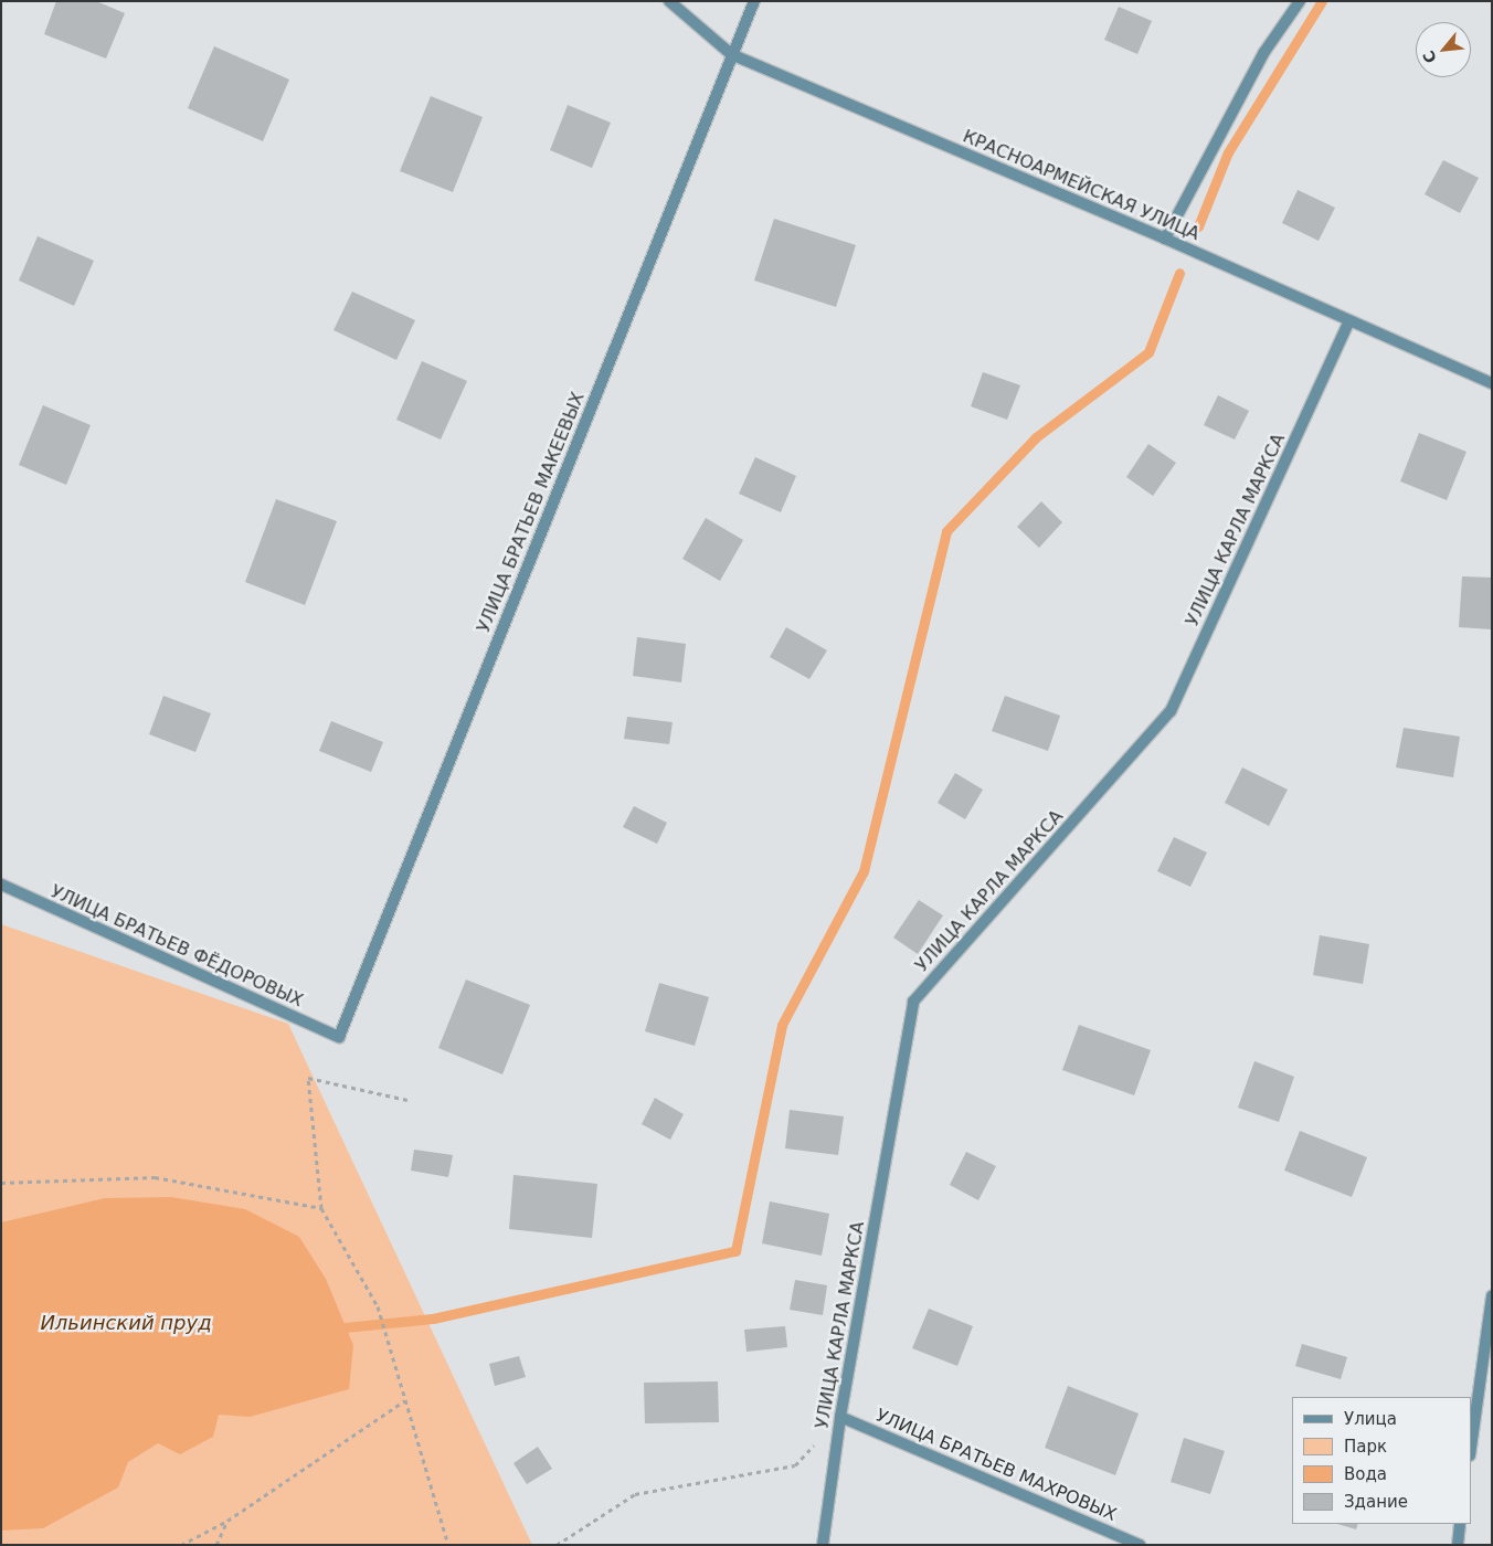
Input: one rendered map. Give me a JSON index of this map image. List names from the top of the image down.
{
  "streets": {
    "street": [
      "КРАСНОАРМЕЙСКАЯ УЛИЦА",
      "УЛИЦА БРАТЬЕВ МАКЕЕВЫХ",
      "УЛИЦА КАРЛА МАРКСА",
      "УЛИЦА БРАТЬЕВ ФЁДОРОВЫХ",
      "УЛИЦА БРАТЬЕВ МАХРОВЫХ"
    ]
  },
  "crossings": [
    ["КРАСНОАРМЕЙСКАЯ УЛИЦА", "УЛИЦА БРАТЬЕВ МАКЕЕВЫХ"],
    ["КРАСНОАРМЕЙСКАЯ УЛИЦА", "УЛИЦА КАРЛА МАРКСА"],
    ["УЛИЦА БРАТЬЕВ МАКЕЕВЫХ", "УЛИЦА БРАТЬЕВ ФЁДОРОВЫХ"],
    ["УЛИЦА КАРЛА МАРКСА", "УЛИЦА БРАТЬЕВ МАХРОВЫХ"]
  ],
  "water": ["Ильинский пруд"],
  "legend": [
    "Улица",
    "Парк",
    "Вода",
    "Здание"
  ],
  "north": "bottom left"
}
